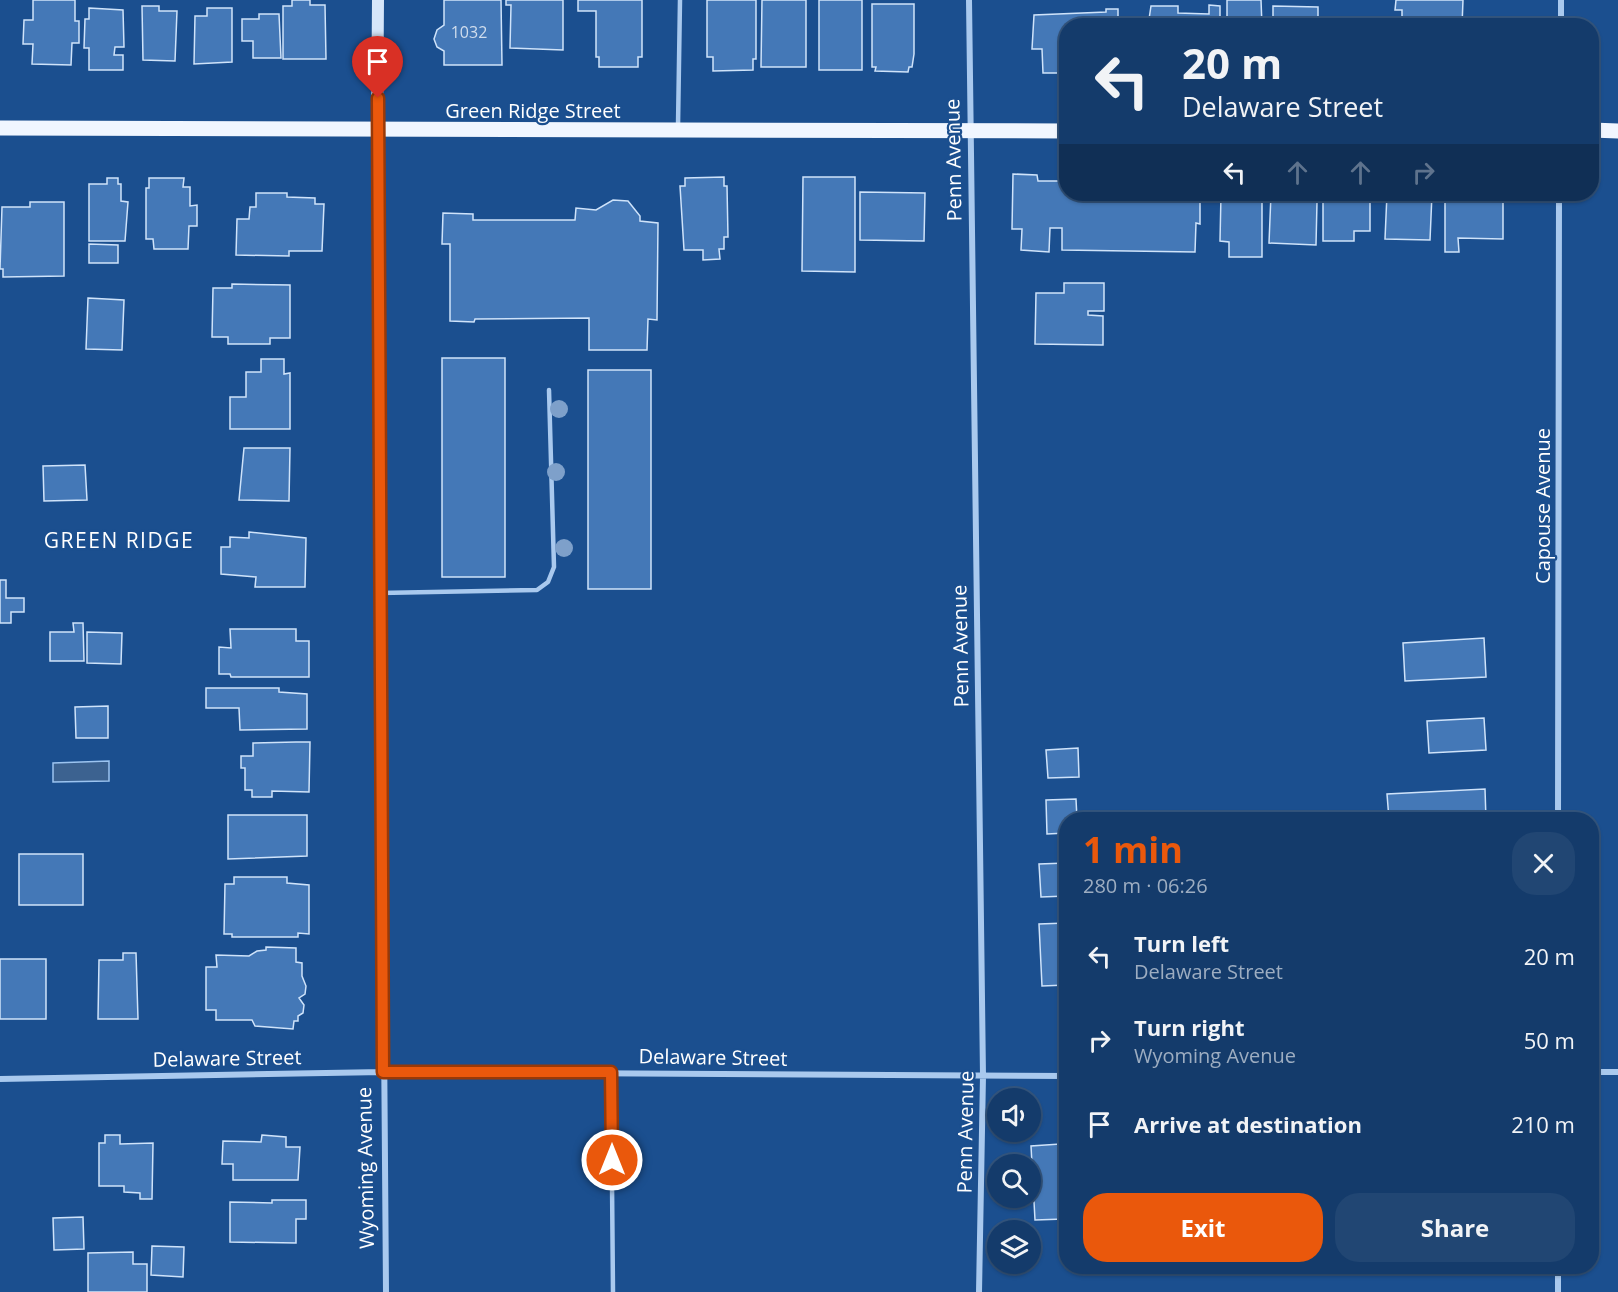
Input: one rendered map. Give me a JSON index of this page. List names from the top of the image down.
{
  "streets": {
    "main road": ["Green Ridge Street", "Wyoming Avenue"],
    "street": ["Penn Avenue", "Capouse Avenue", "Delaware Street"]
  },
  "crossings": [
    ["Green Ridge Street", "Penn Avenue"],
    ["Green Ridge Street", "Wyoming Avenue"],
    ["Penn Avenue", "Delaware Street"],
    ["Delaware Street", "Wyoming Avenue"]
  ],
  "districts": ["GREEN RIDGE"],
  "house_numbers": ["1032"],
  "page": {
    "turn": ["20 m", "Delaware Street"],
    "heading": ["1 min", "280 m · 06:26"],
    "list": [
      {
        "name": "Turn left",
        "note": "Delaware Street",
        "value": "20 m"
      },
      {
        "name": "Turn right",
        "note": "Wyoming Avenue",
        "value": "50 m"
      },
      {
        "name": "Arrive at destination",
        "value": "210 m"
      }
    ],
    "buttons": ["Exit", "Share"]
  }
}
